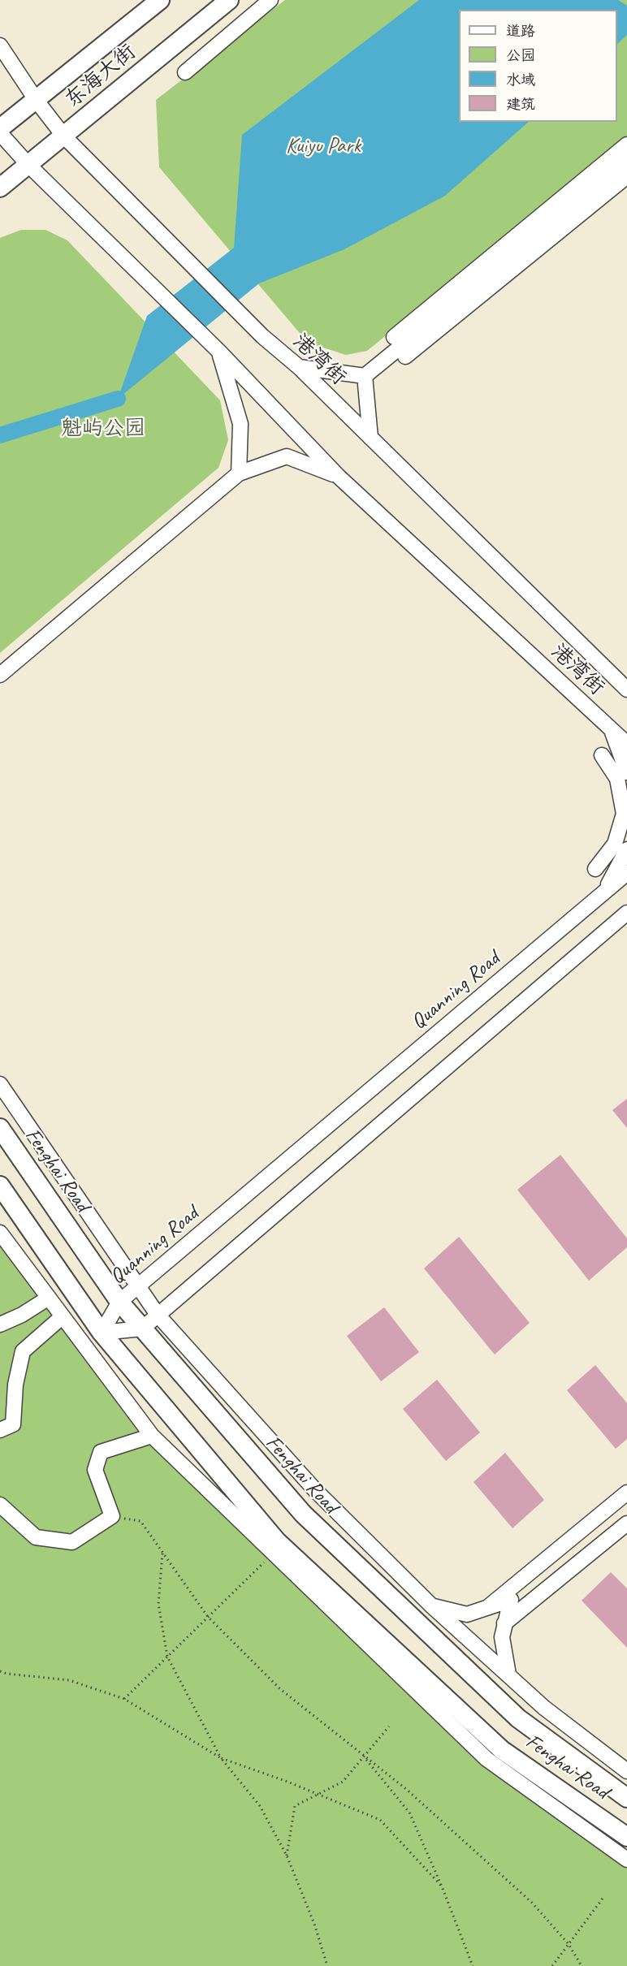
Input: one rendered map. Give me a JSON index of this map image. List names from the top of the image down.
{
  "streets": {
    "main road": ["东海大街", "Fenghai Road"],
    "street": ["港湾街", "Quanning Road"]
  },
  "crossings": [
    ["东海大街", "港湾街"],
    ["Quanning Road", "Fenghai Road"]
  ],
  "parks": ["Kuiyu Park", "魁屿公园"],
  "legend": [
    "道路",
    "公园",
    "水域",
    "建筑"
  ]
}
